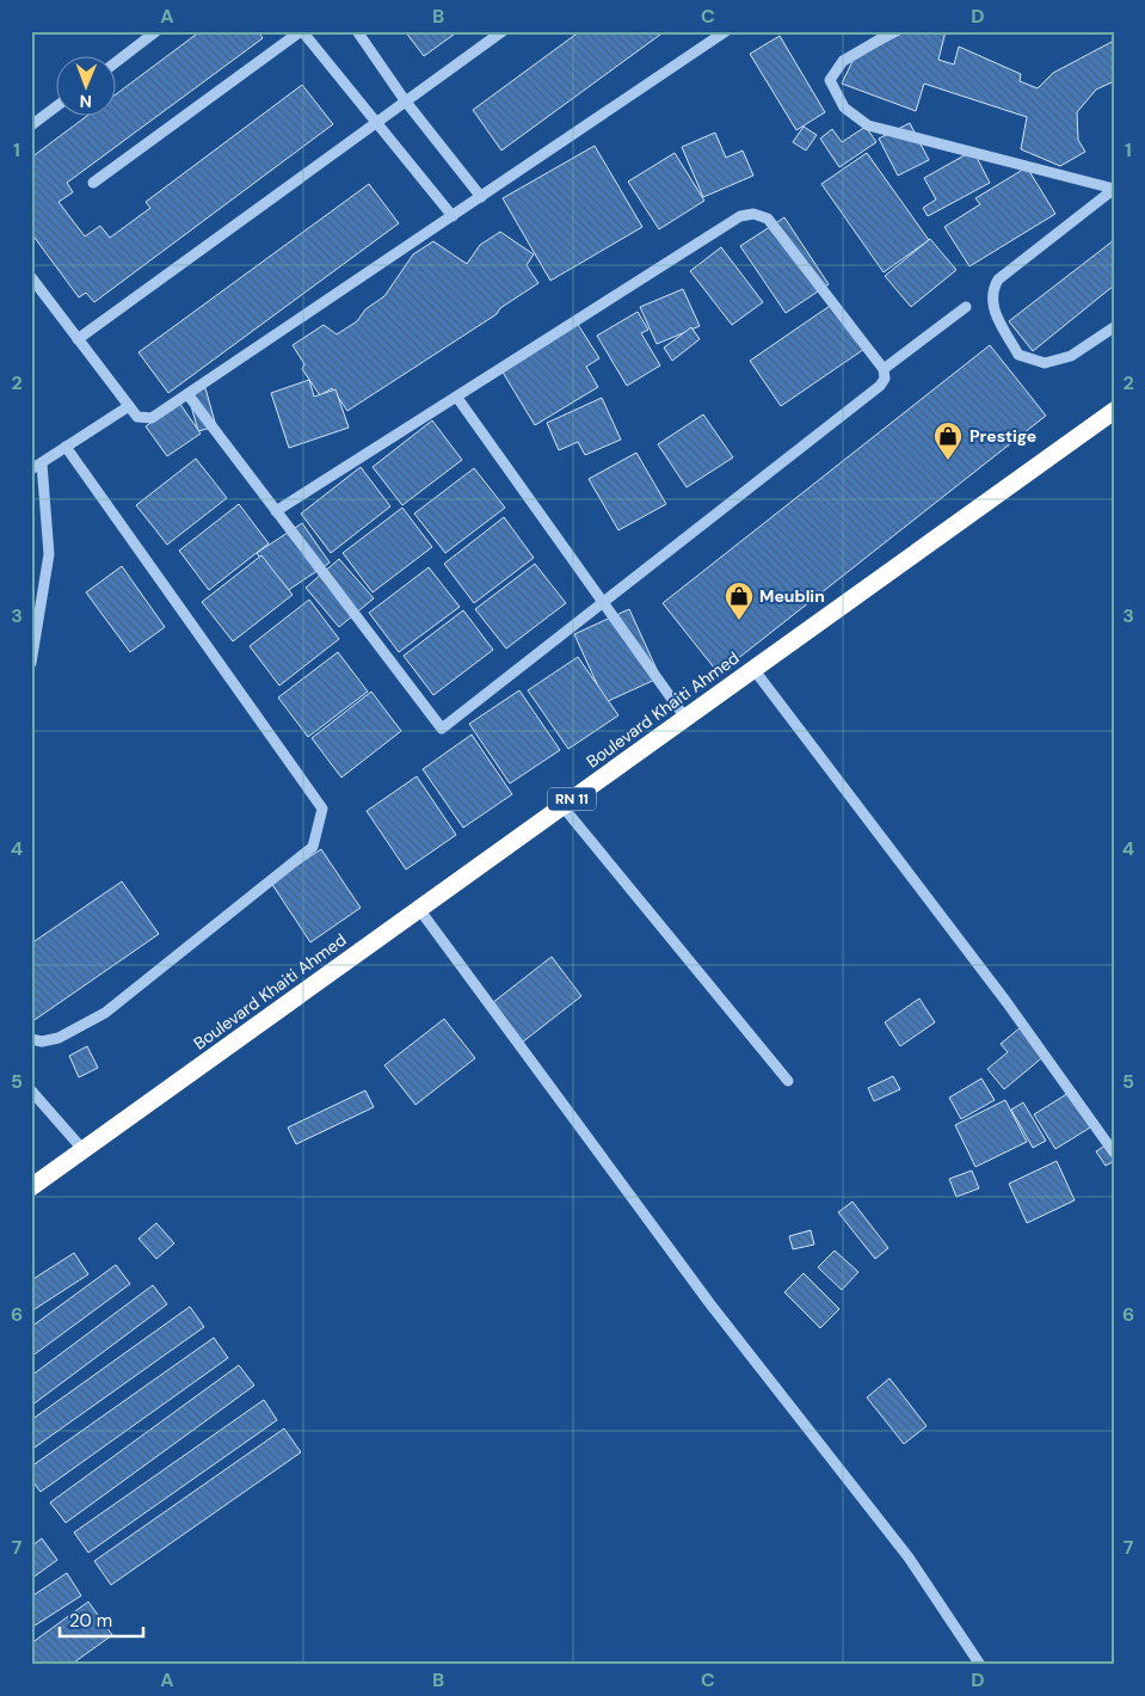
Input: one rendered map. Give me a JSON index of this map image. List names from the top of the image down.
{
  "streets": {
    "highway": ["Boulevard Khaiti Ahmed", "RN 11"]
  },
  "places": {
    "shop": ["Prestige", "Meublin"]
  },
  "scale_bar": "20 m",
  "north": "bottom",
  "grid": {
    "columns": [
      "A",
      "B",
      "C",
      "D"
    ],
    "rows": [
      "1",
      "2",
      "3",
      "4",
      "5",
      "6",
      "7"
    ]
  }
}
